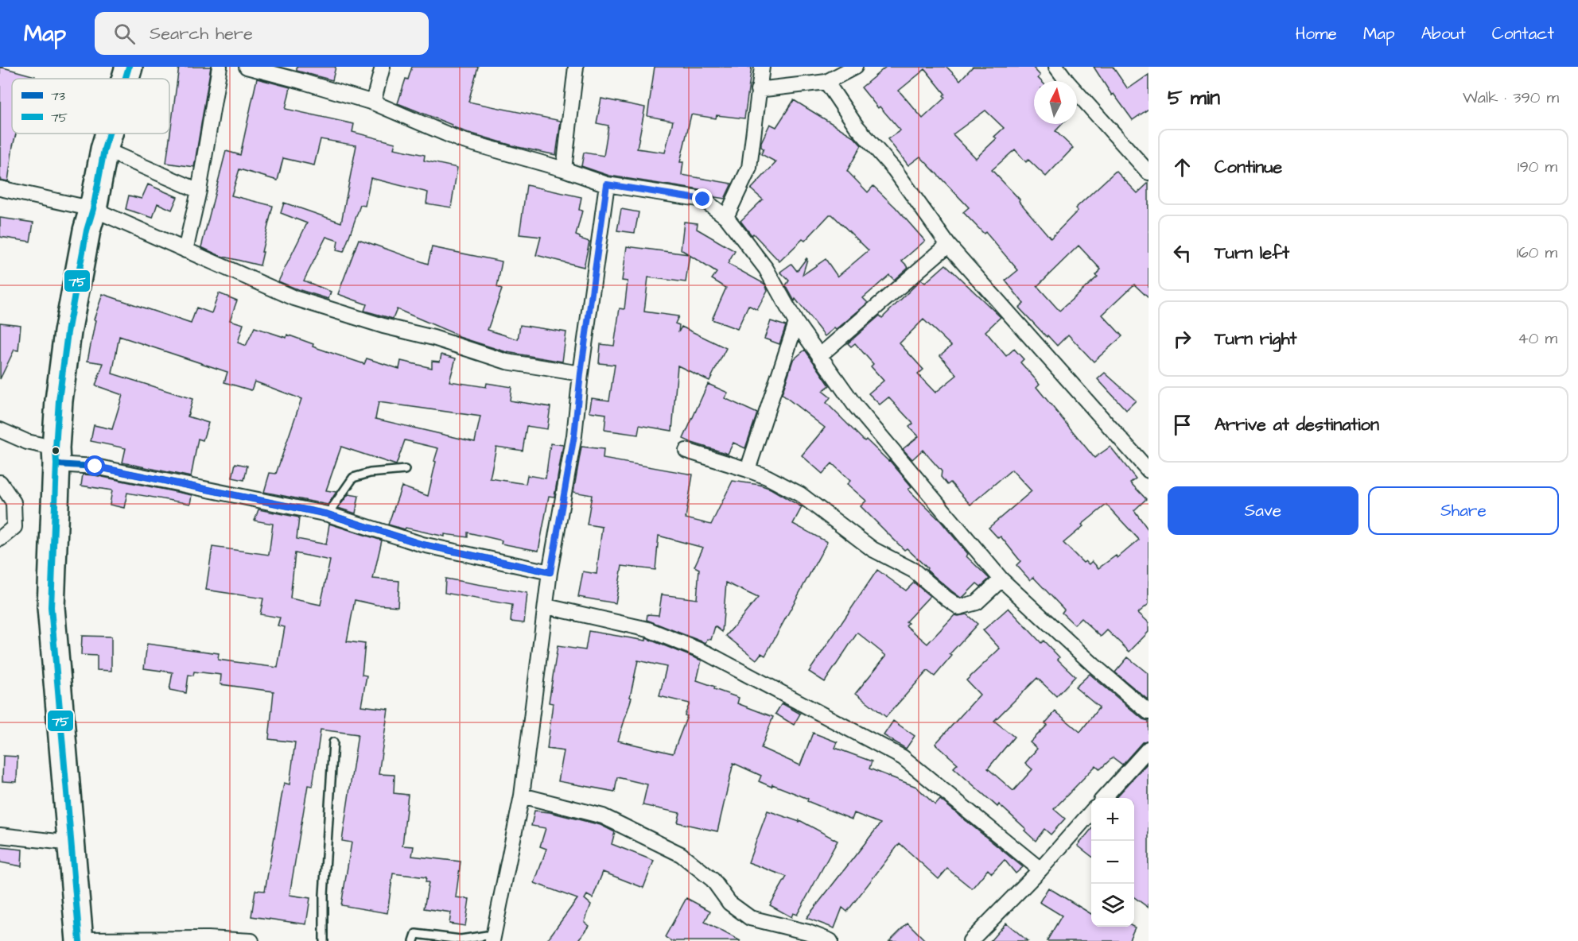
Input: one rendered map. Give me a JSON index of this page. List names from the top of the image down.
{
  "lines": ["transit line 75", "transit line 73"],
  "legend": ["73", "75"],
  "north": "top",
  "page": {
    "header": "Map",
    "search": "Search here",
    "nav": [
      "Home",
      "Map",
      "About",
      "Contact"
    ],
    "heading": ["5 min", "Walk · 390 m"],
    "list": [
      ["Continue", "190 m"],
      ["Turn left", "160 m"],
      ["Turn right", "40 m"],
      "Arrive at destination"
    ],
    "buttons": ["Save", "Share"],
    "map_buttons": ["+", "−"]
  }
}
